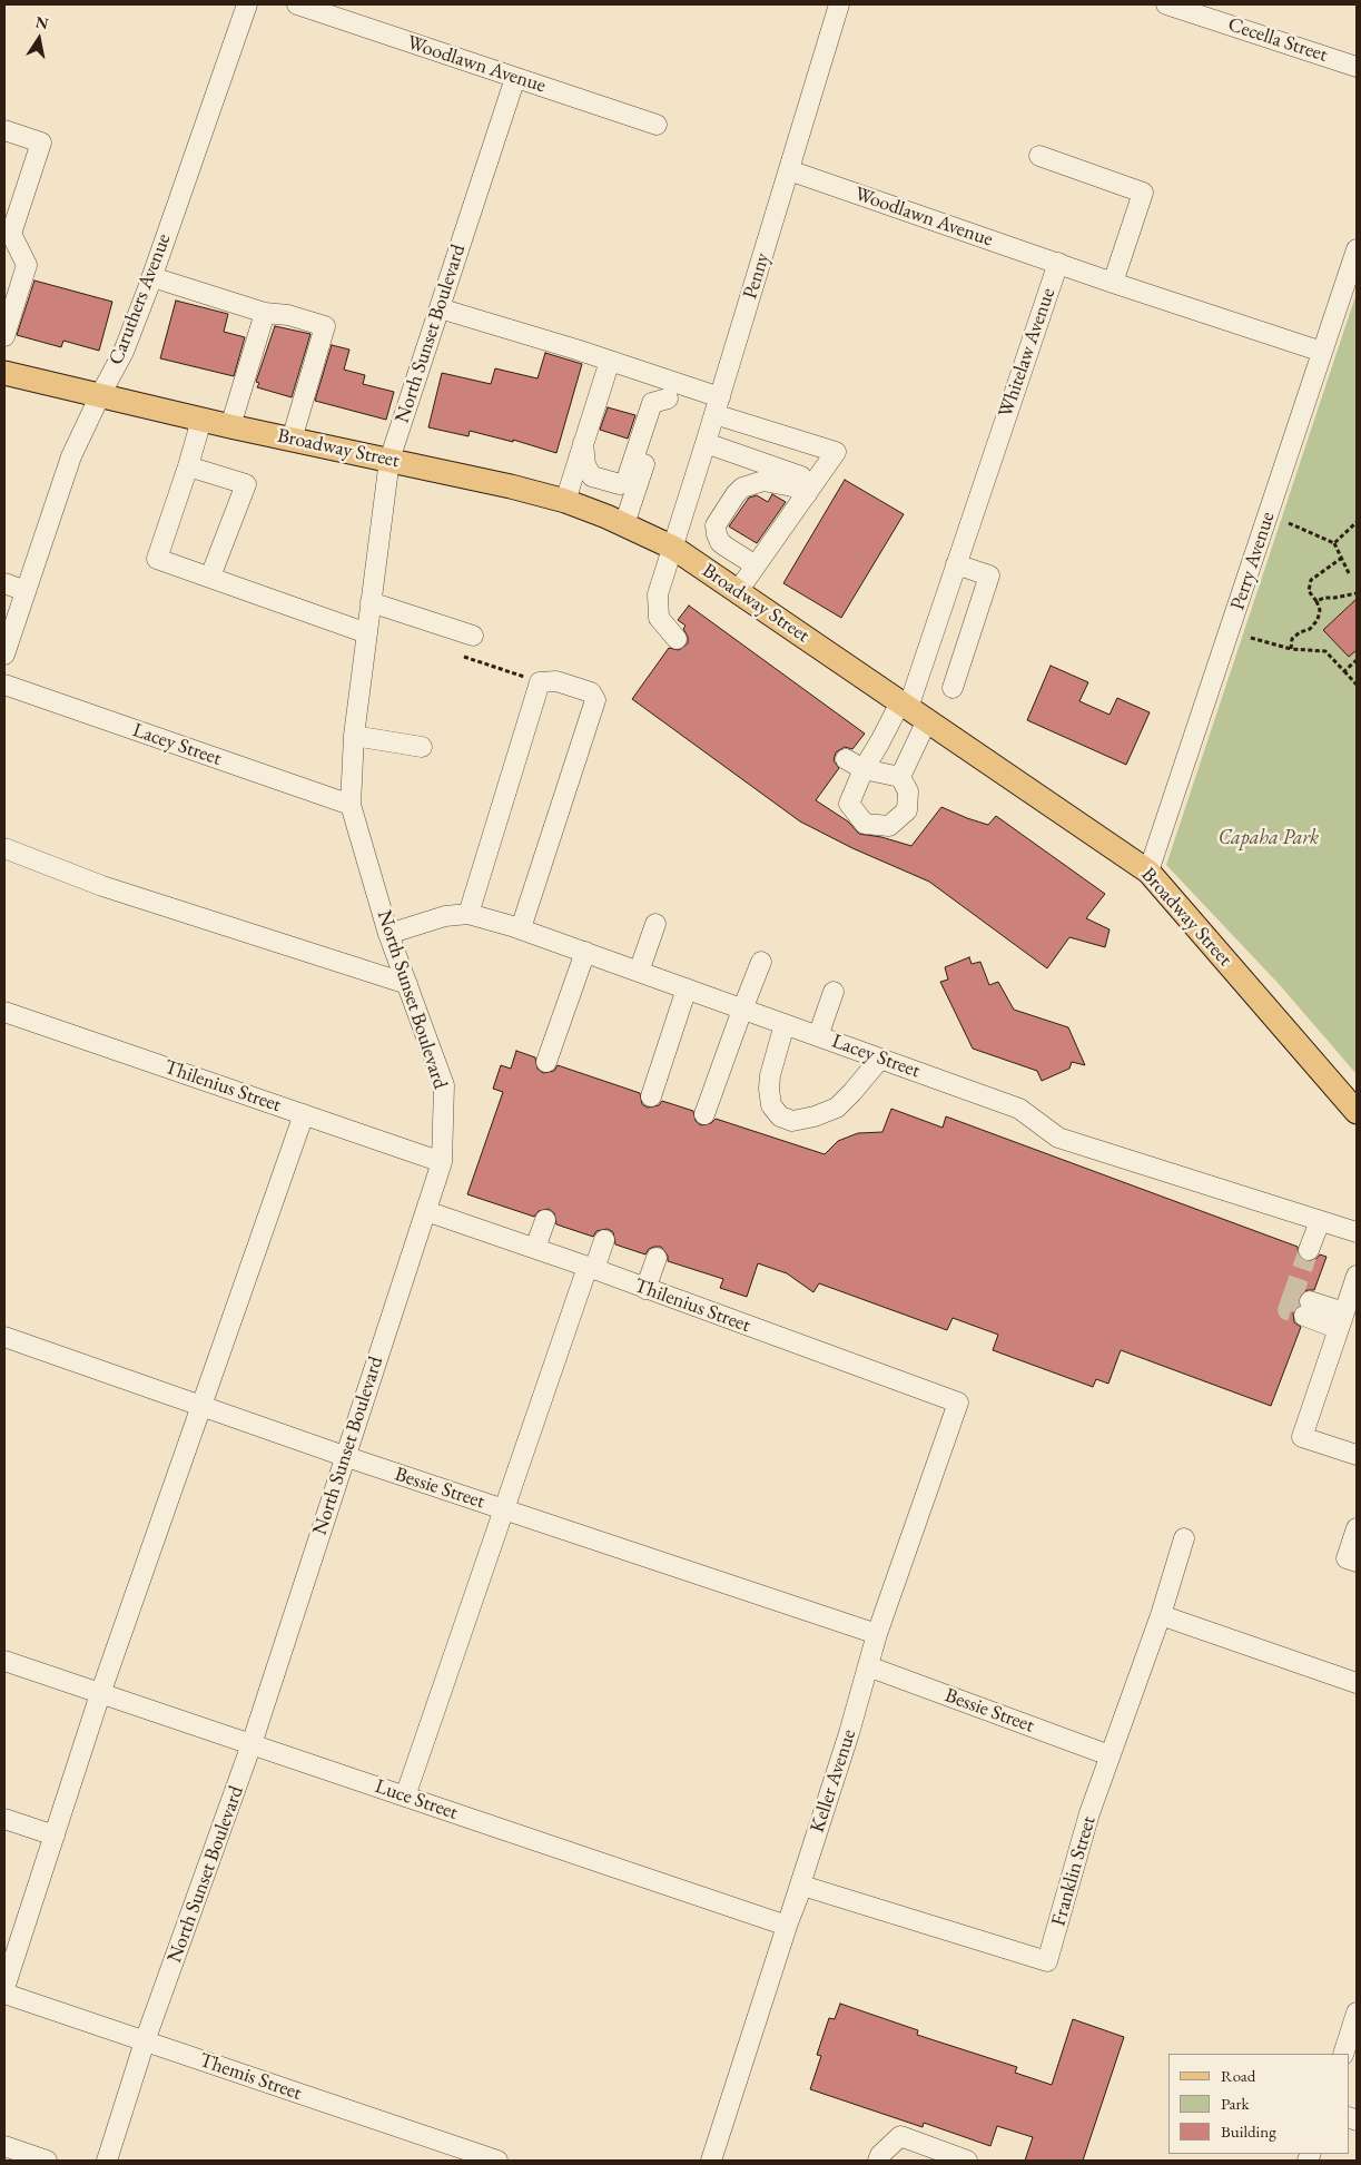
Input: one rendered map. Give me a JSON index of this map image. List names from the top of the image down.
{
  "streets": {
    "main road": ["Broadway Street"],
    "street": [
      "Cecella Street",
      "Woodlawn Avenue",
      "Penny",
      "Caruthers Avenue",
      "North Sunset Boulevard",
      "Whitelaw Avenue",
      "Perry Avenue",
      "Lacey Street",
      "Thilenius Street",
      "Bessie Street",
      "Keller Avenue",
      "Luce Street",
      "Franklin Street",
      "Themis Street"
    ]
  },
  "crossings": [
    ["Woodlawn Avenue", "Penny"],
    ["Woodlawn Avenue", "North Sunset Boulevard"],
    ["Woodlawn Avenue", "Whitelaw Avenue"],
    ["Penny", "Broadway Street"],
    ["Caruthers Avenue", "Broadway Street"],
    ["North Sunset Boulevard", "Broadway Street"],
    ["North Sunset Boulevard", "Lacey Street"],
    ["North Sunset Boulevard", "Thilenius Street"],
    ["North Sunset Boulevard", "Bessie Street"],
    ["North Sunset Boulevard", "Luce Street"],
    ["North Sunset Boulevard", "Themis Street"],
    ["Whitelaw Avenue", "Broadway Street"],
    ["Whitelaw Avenue", "Perry Avenue"],
    ["Broadway Street", "Perry Avenue"],
    ["Thilenius Street", "Keller Avenue"],
    ["Bessie Street", "Keller Avenue"],
    ["Bessie Street", "Franklin Street"],
    ["Keller Avenue", "Luce Street"],
    ["Keller Avenue", "Franklin Street"],
    ["Luce Street", "Franklin Street"]
  ],
  "parks": ["Capaha Park"],
  "legend": ["Road", "Park", "Building"],
  "north": "top"
}
